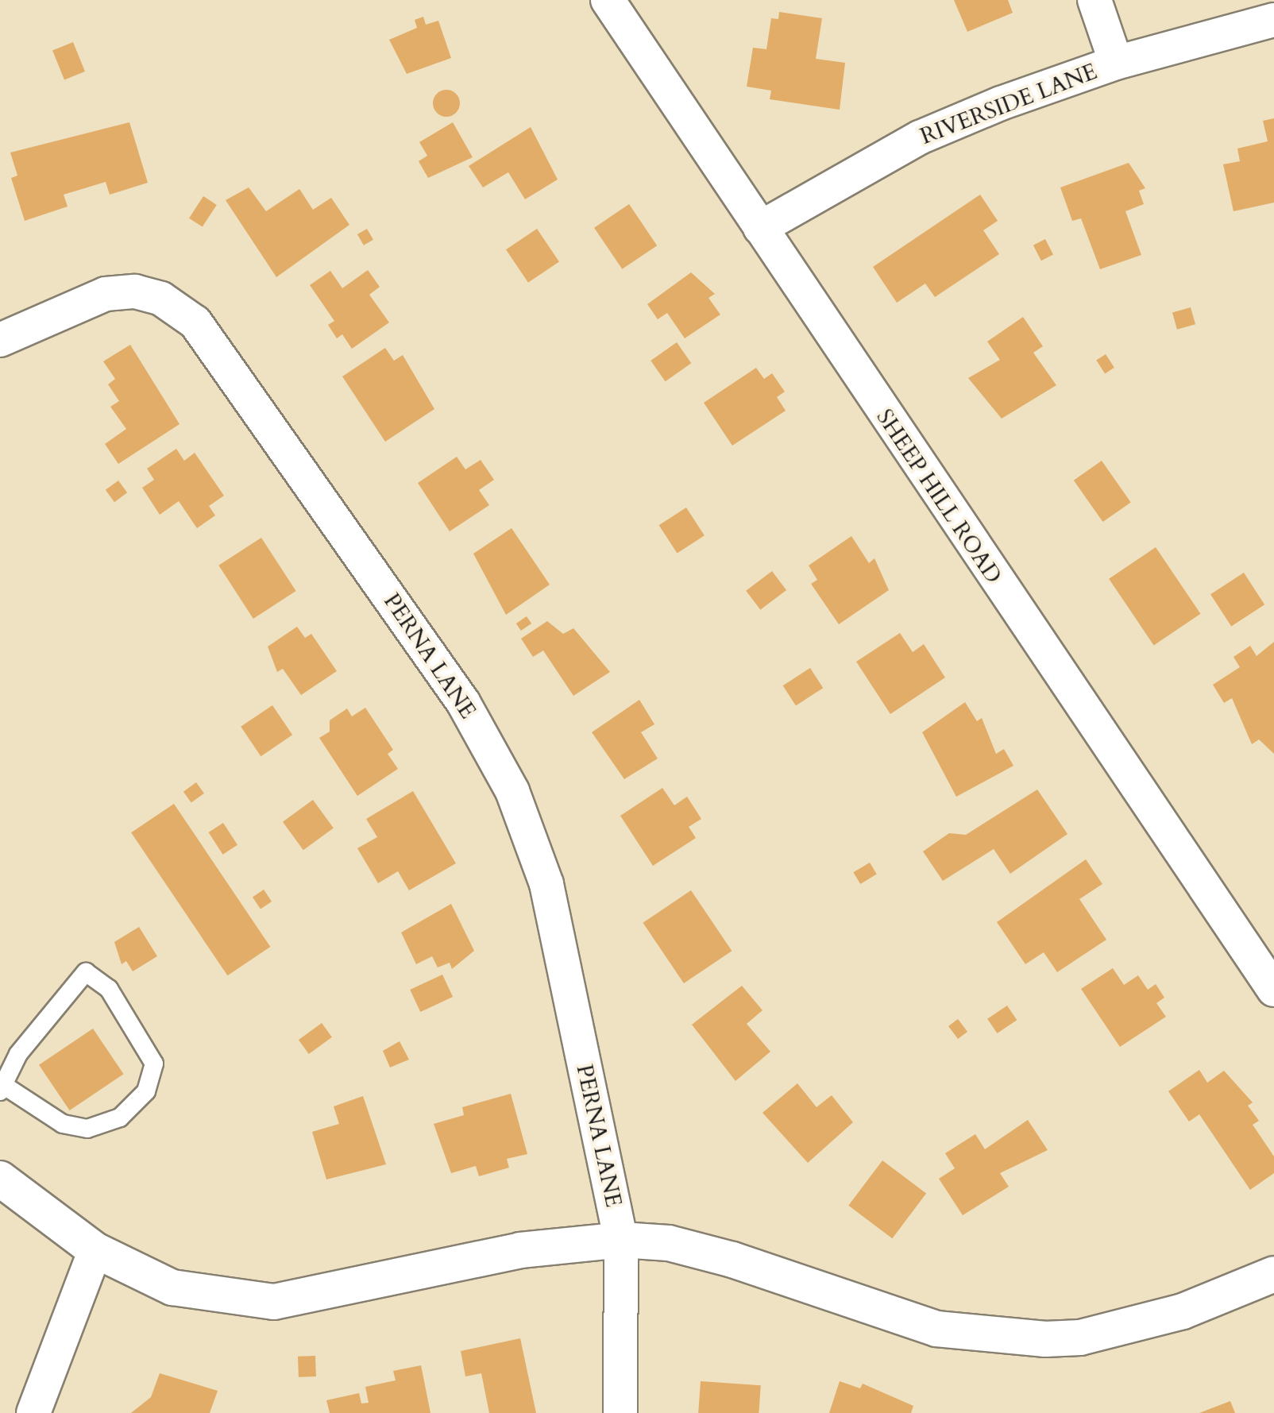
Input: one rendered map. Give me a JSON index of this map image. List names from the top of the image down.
{
  "streets": {
    "street": ["RIVERSIDE LANE", "SHEEP HILL ROAD", "PERNA LANE"]
  },
  "crossings": [
    ["RIVERSIDE LANE", "SHEEP HILL ROAD"]
  ]
}
